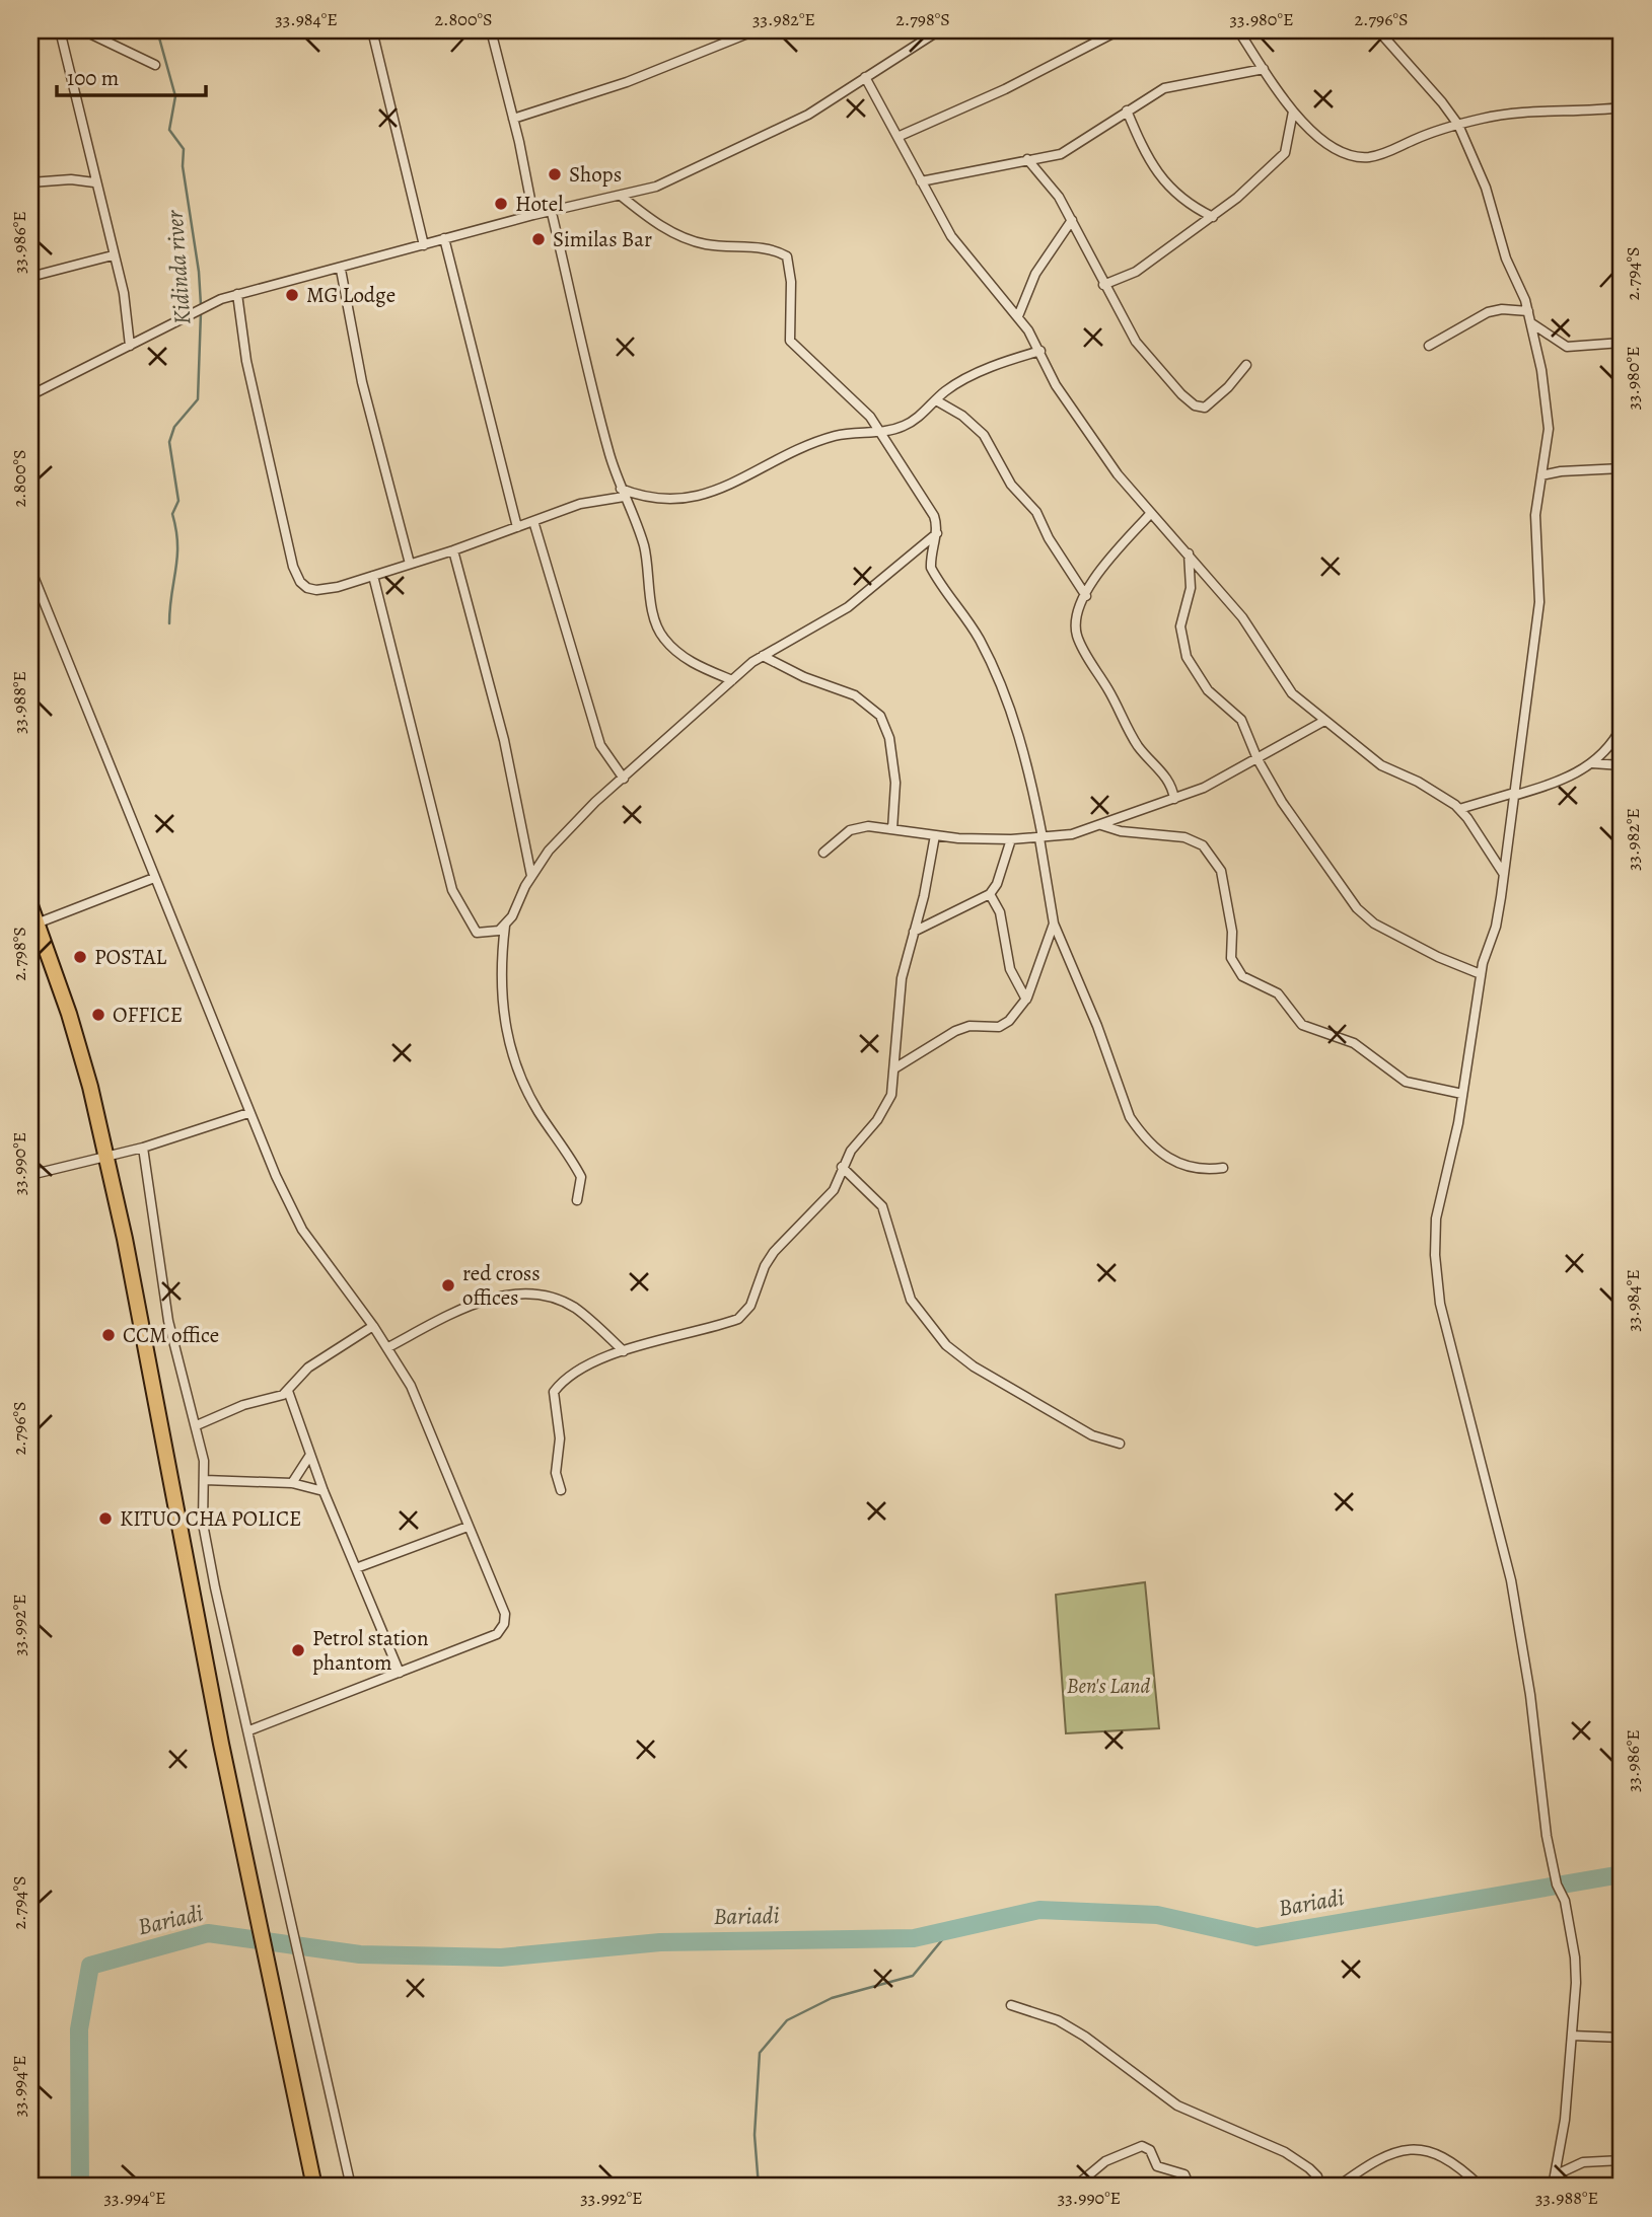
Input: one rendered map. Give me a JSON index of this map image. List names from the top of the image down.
{
  "water": ["Kidinda river", "Bariadi"],
  "parks": ["Ben's Land"],
  "places": [
    "Shops",
    "Hotel",
    "Similas Bar",
    "MG Lodge",
    "POSTAL",
    "OFFICE",
    "red cross offices",
    "CCM office",
    "KITUO CHA POLICE",
    "Petrol station phantom"
  ],
  "scale_bar": "100 m",
  "coordinates": [
    "33.984°E",
    "2.800°S",
    "33.982°E",
    "2.798°S",
    "33.980°E",
    "2.796°S",
    "33.986°E",
    "2.794°S",
    "33.988°E",
    "33.990°E",
    "33.992°E",
    "33.994°E"
  ]
}
